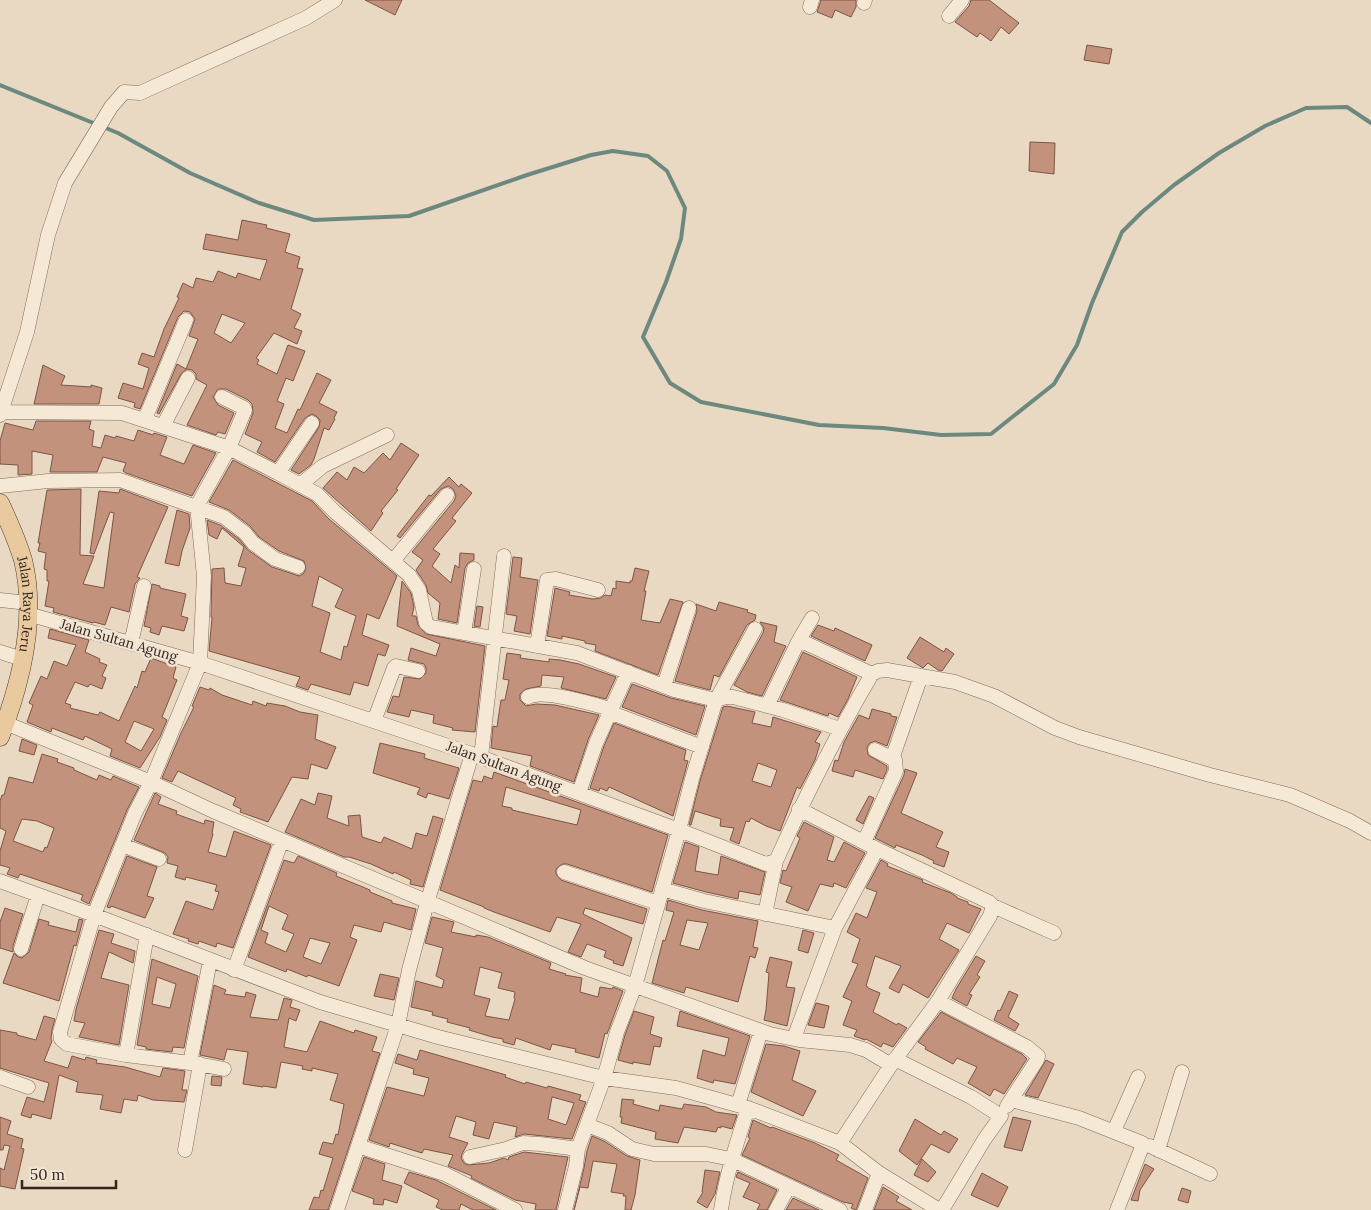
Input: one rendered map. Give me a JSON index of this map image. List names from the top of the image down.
{
  "streets": {
    "main road": ["Jalan Raya Jeru"],
    "street": ["Jalan Sultan Agung"]
  },
  "crossings": [
    ["Jalan Raya Jeru", "Jalan Sultan Agung"]
  ],
  "scale_bar": "50 m"
}
